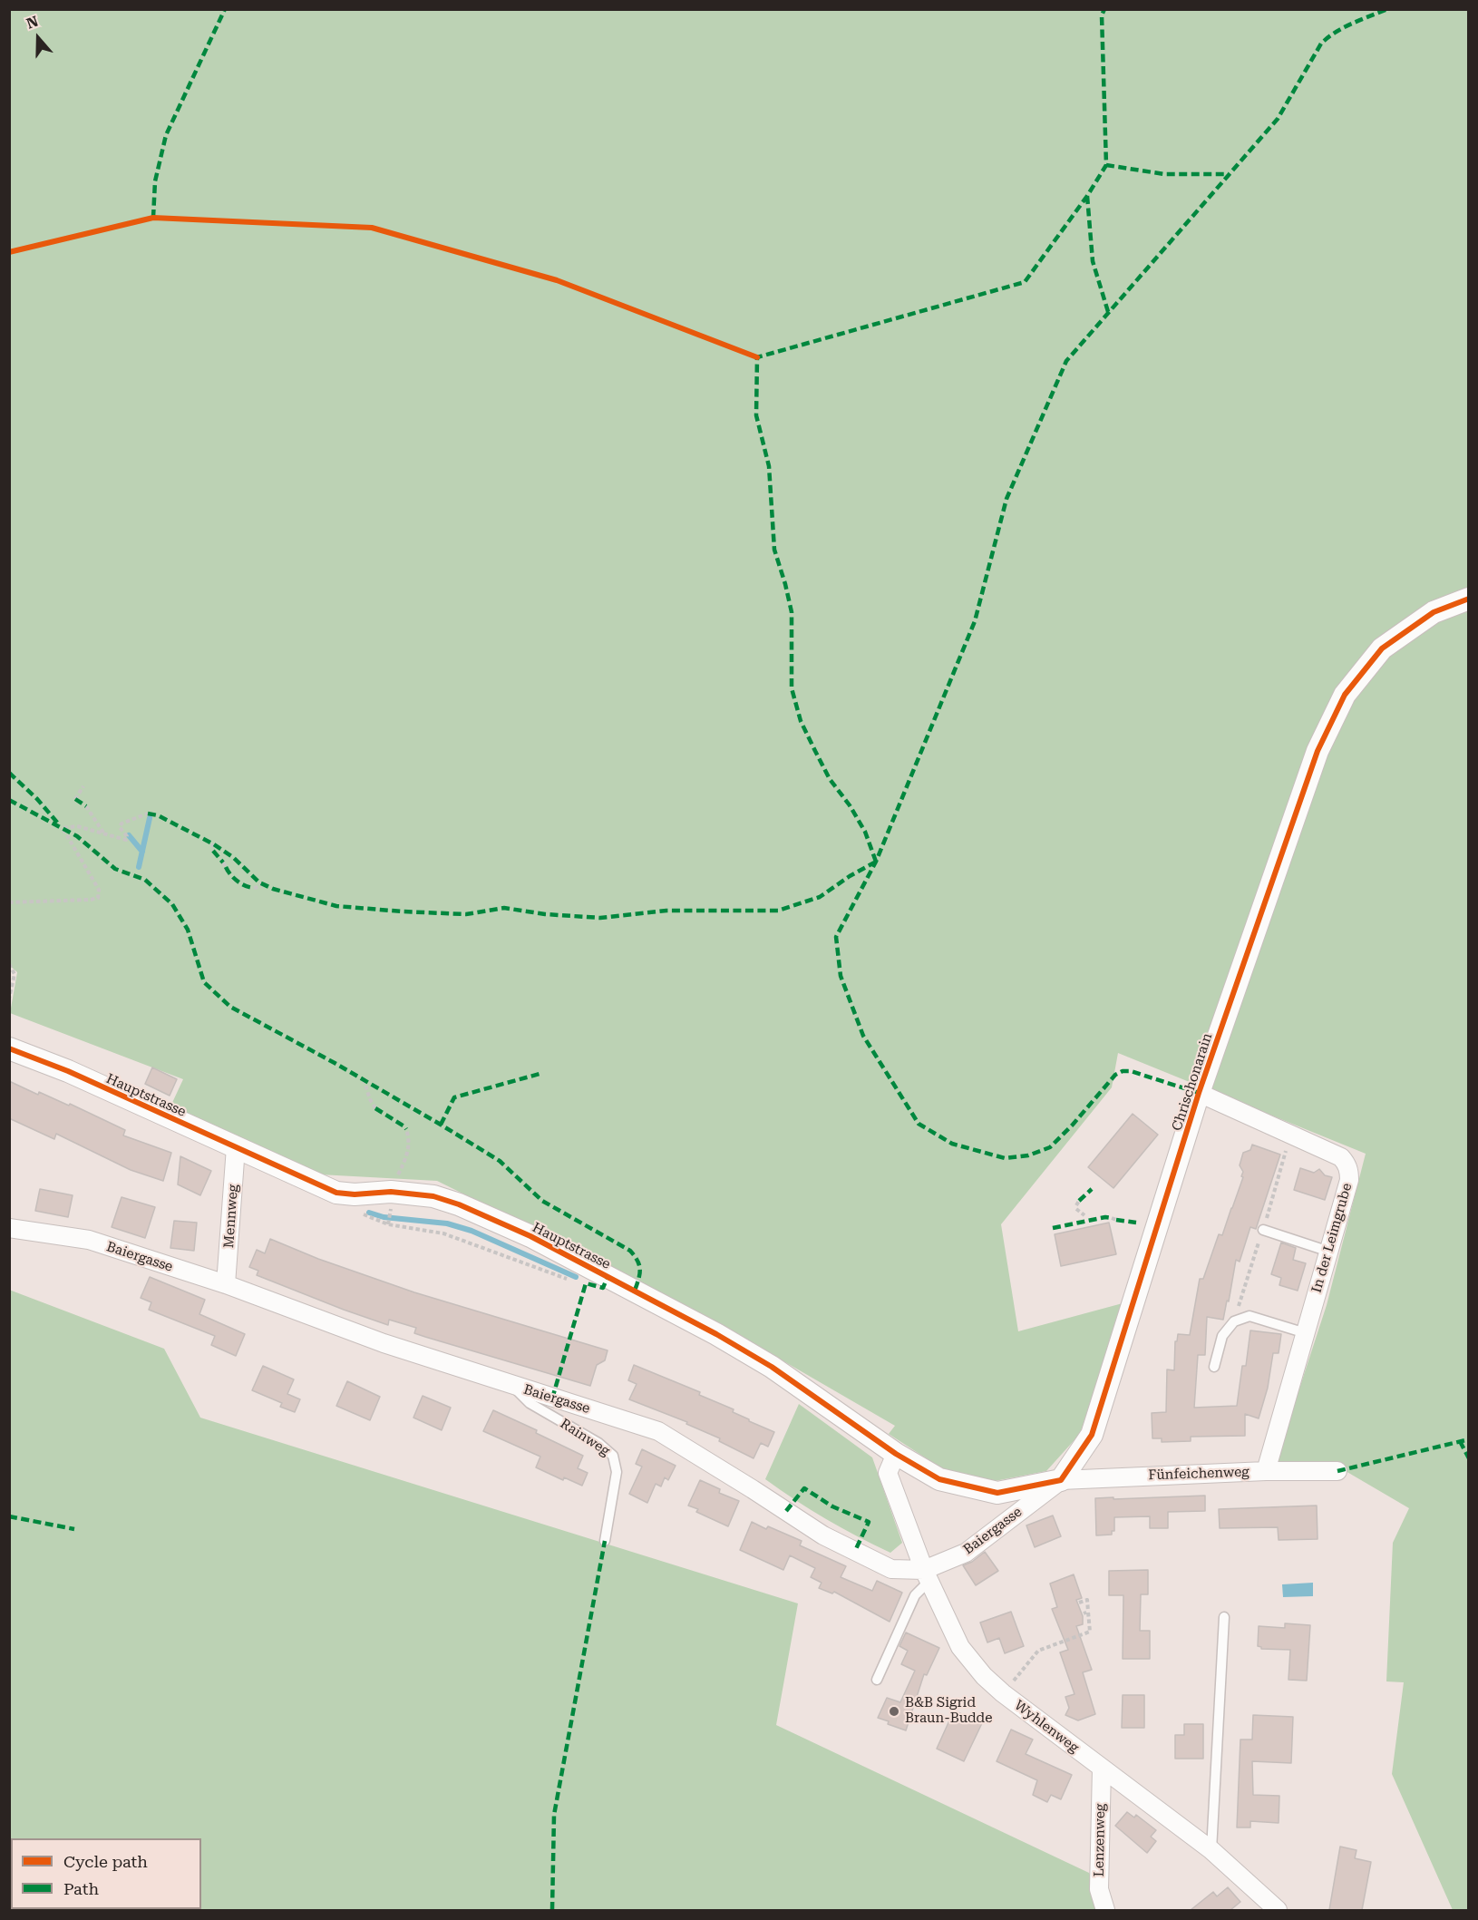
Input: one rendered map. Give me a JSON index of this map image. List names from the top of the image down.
{
  "streets": {
    "street": [
      "Chrischonarain",
      "Hauptstrasse",
      "Mennweg",
      "In der Leimgrube",
      "Baiergasse",
      "Fünfeichenweg",
      "Wyhlenweg",
      "Lenzenweg"
    ],
    "lane": ["Rainweg"]
  },
  "crossings": [
    ["Chrischonarain", "In der Leimgrube"],
    ["Chrischonarain", "Baiergasse"],
    ["Chrischonarain", "Fünfeichenweg"],
    ["Hauptstrasse", "Mennweg"],
    ["Hauptstrasse", "Wyhlenweg"],
    ["Mennweg", "Baiergasse"],
    ["In der Leimgrube", "Fünfeichenweg"],
    ["Baiergasse", "Rainweg"],
    ["Baiergasse", "Fünfeichenweg"],
    ["Baiergasse", "Wyhlenweg"],
    ["Wyhlenweg", "Lenzenweg"]
  ],
  "places": ["B&B Sigrid Braun-Budde"],
  "legend": ["Cycle path", "Path"],
  "north": "top"
}
